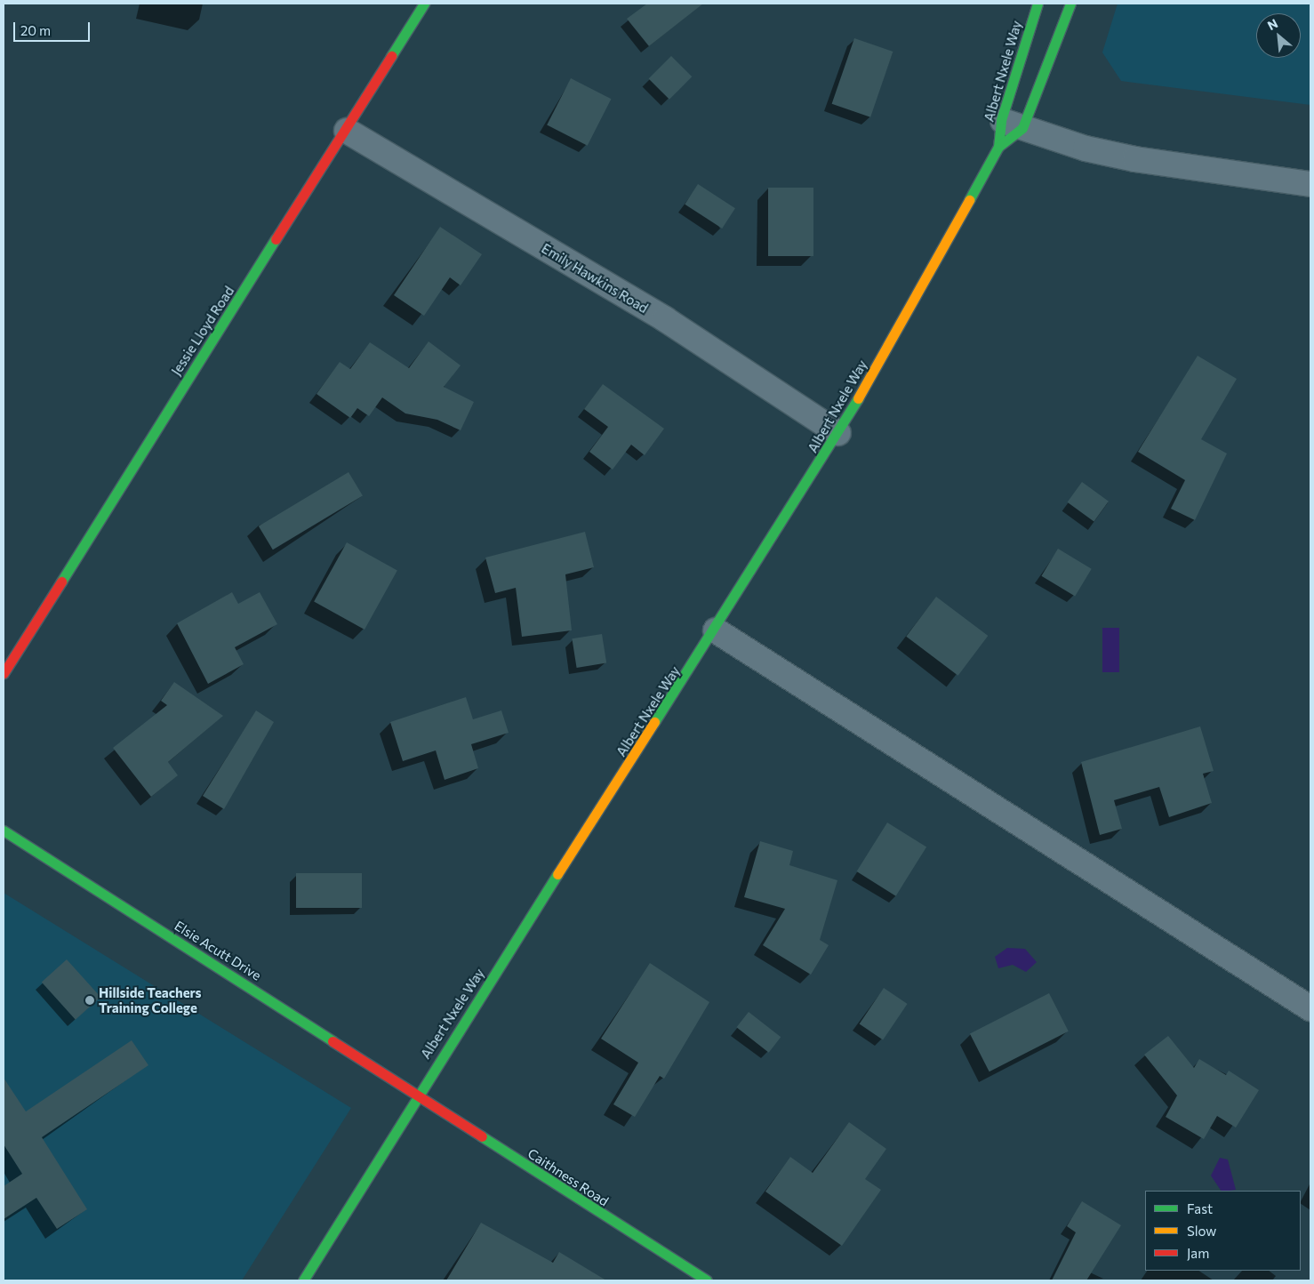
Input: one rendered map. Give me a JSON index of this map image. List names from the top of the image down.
{
  "streets": {
    "main road": [
      "Albert Nxele Way",
      "Jessie Lloyd Road",
      "Elsie Acutt Drive",
      "Caithness Road"
    ],
    "street": ["Emily Hawkins Road"]
  },
  "crossings": [
    ["Albert Nxele Way", "Emily Hawkins Road"],
    ["Albert Nxele Way", "Elsie Acutt Drive"],
    ["Albert Nxele Way", "Caithness Road"],
    ["Emily Hawkins Road", "Jessie Lloyd Road"],
    ["Elsie Acutt Drive", "Caithness Road"]
  ],
  "places": ["Hillside Teachers Training College"],
  "legend": ["Fast", "Slow", "Jam"],
  "scale_bar": "20 m",
  "north": "top left"
}
